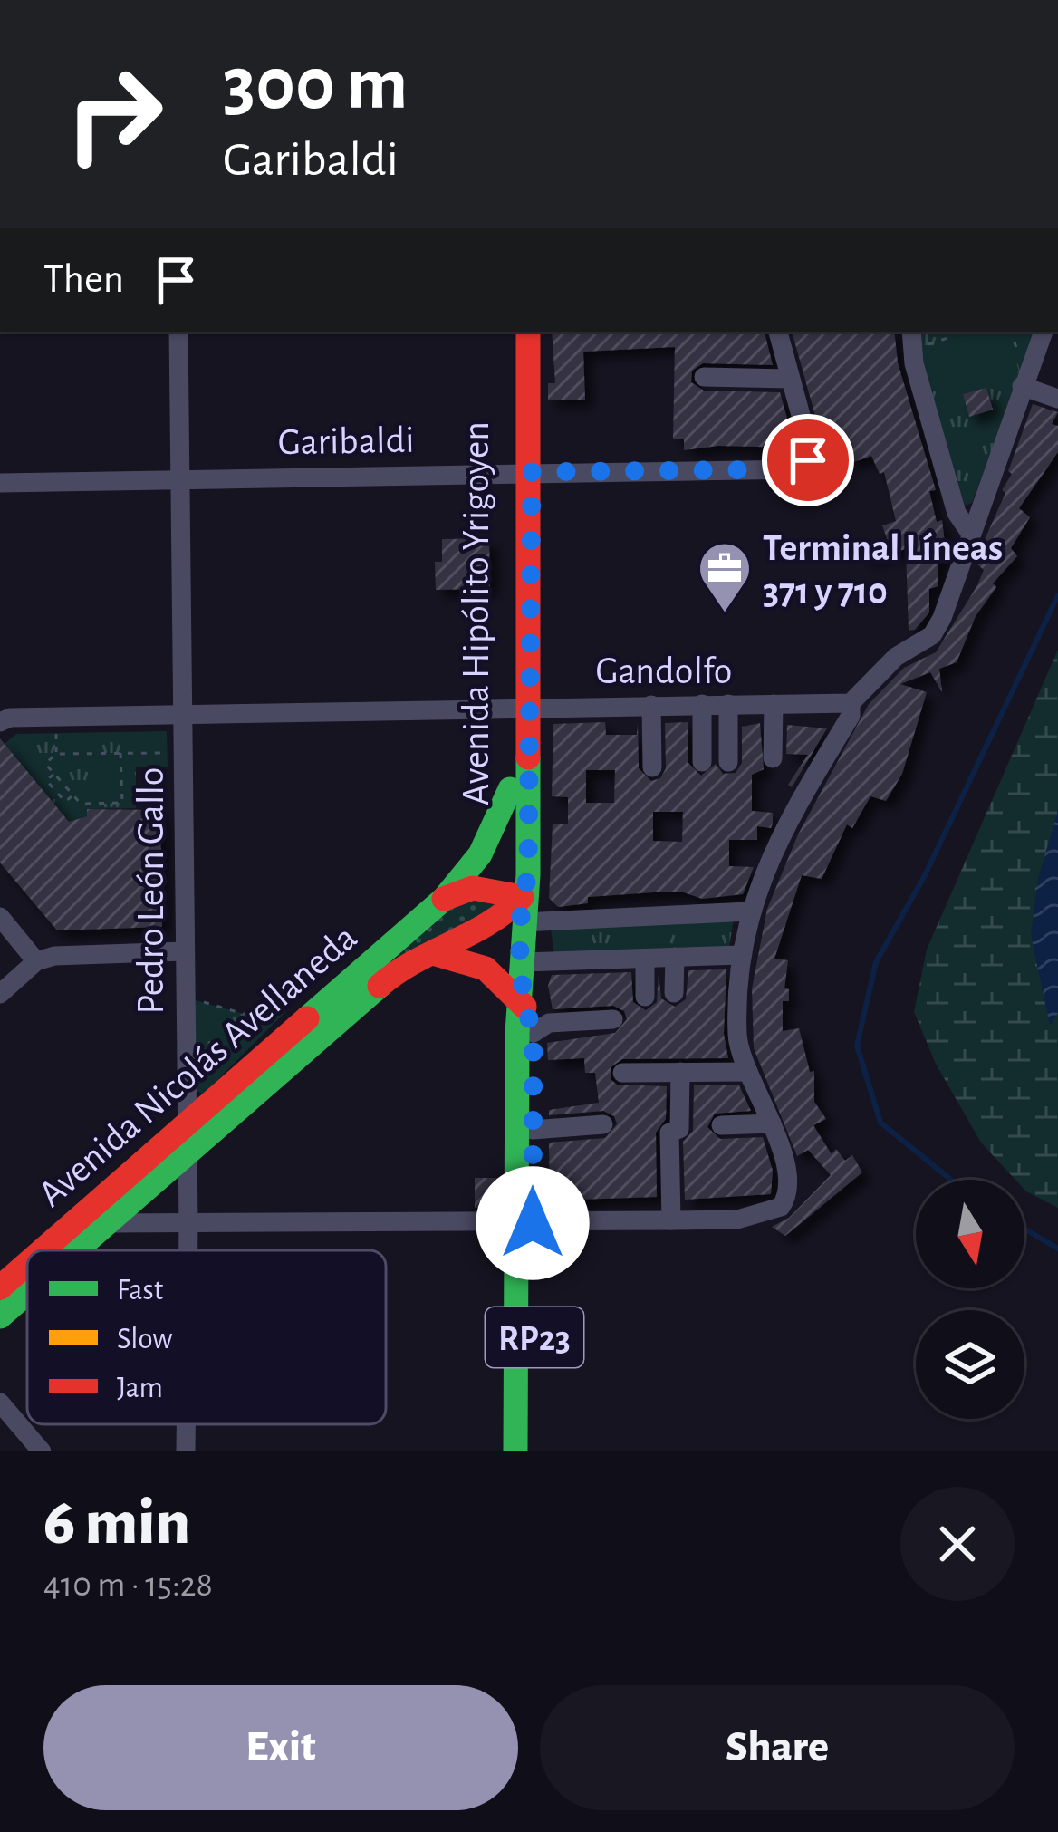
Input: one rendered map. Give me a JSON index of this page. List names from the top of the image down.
{
  "streets": {
    "main road": ["Avenida Hipólito Yrigoyen", "Avenida Nicolás Avellaneda", "RP23"],
    "street": ["Garibaldi", "Gandolfo", "Pedro León Gallo"]
  },
  "crossings": [
    ["Garibaldi", "Avenida Hipólito Yrigoyen"],
    ["Garibaldi", "Pedro León Gallo"],
    ["Avenida Hipólito Yrigoyen", "Gandolfo"],
    ["Avenida Hipólito Yrigoyen", "Avenida Nicolás Avellaneda"],
    ["Gandolfo", "Pedro León Gallo"],
    ["Pedro León Gallo", "Avenida Nicolás Avellaneda"]
  ],
  "places": {
    "office": ["Terminal Líneas 371 y 710"]
  },
  "legend": ["Fast", "Slow", "Jam"],
  "north": "bottom",
  "page": {
    "turn": ["300 m", "Garibaldi"],
    "then": "Then",
    "heading": ["6 min", "410 m · 15:28"],
    "buttons": ["Exit", "Share"]
  }
}
